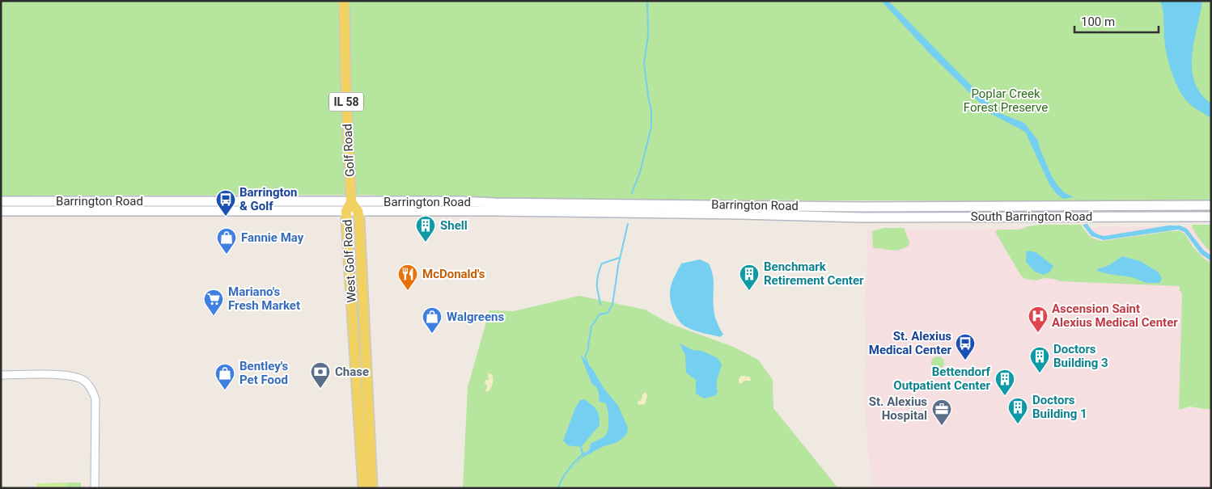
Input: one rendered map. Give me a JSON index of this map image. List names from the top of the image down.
{
  "streets": {
    "main road": [
      "IL 58",
      "Golf Road",
      "Barrington Road",
      "South Barrington Road",
      "West Golf Road"
    ]
  },
  "crossings": [
    ["Golf Road", "Barrington Road"],
    ["Golf Road", "West Golf Road"],
    ["Barrington Road", "South Barrington Road"],
    ["Barrington Road", "West Golf Road"]
  ],
  "parks": ["Poplar Creek Forest Preserve"],
  "places": {
    "bus stop": ["Barrington & Golf", "St. Alexius Medical Center"],
    "building": [
      "Shell",
      "Benchmark Retirement Center",
      "Doctors Building 3",
      "Bettendorf Outpatient Center",
      "Doctors Building 1"
    ],
    "shop": ["Fannie May", "Walgreens", "Bentley's Pet Food"],
    "restaurant": ["McDonald's"],
    "supermarket": ["Mariano's Fresh Market"],
    "hospital": ["Ascension Saint Alexius Medical Center"],
    "bank": ["Chase"],
    "office": ["St. Alexius Hospital"]
  },
  "scale_bar": "100 m"
}
